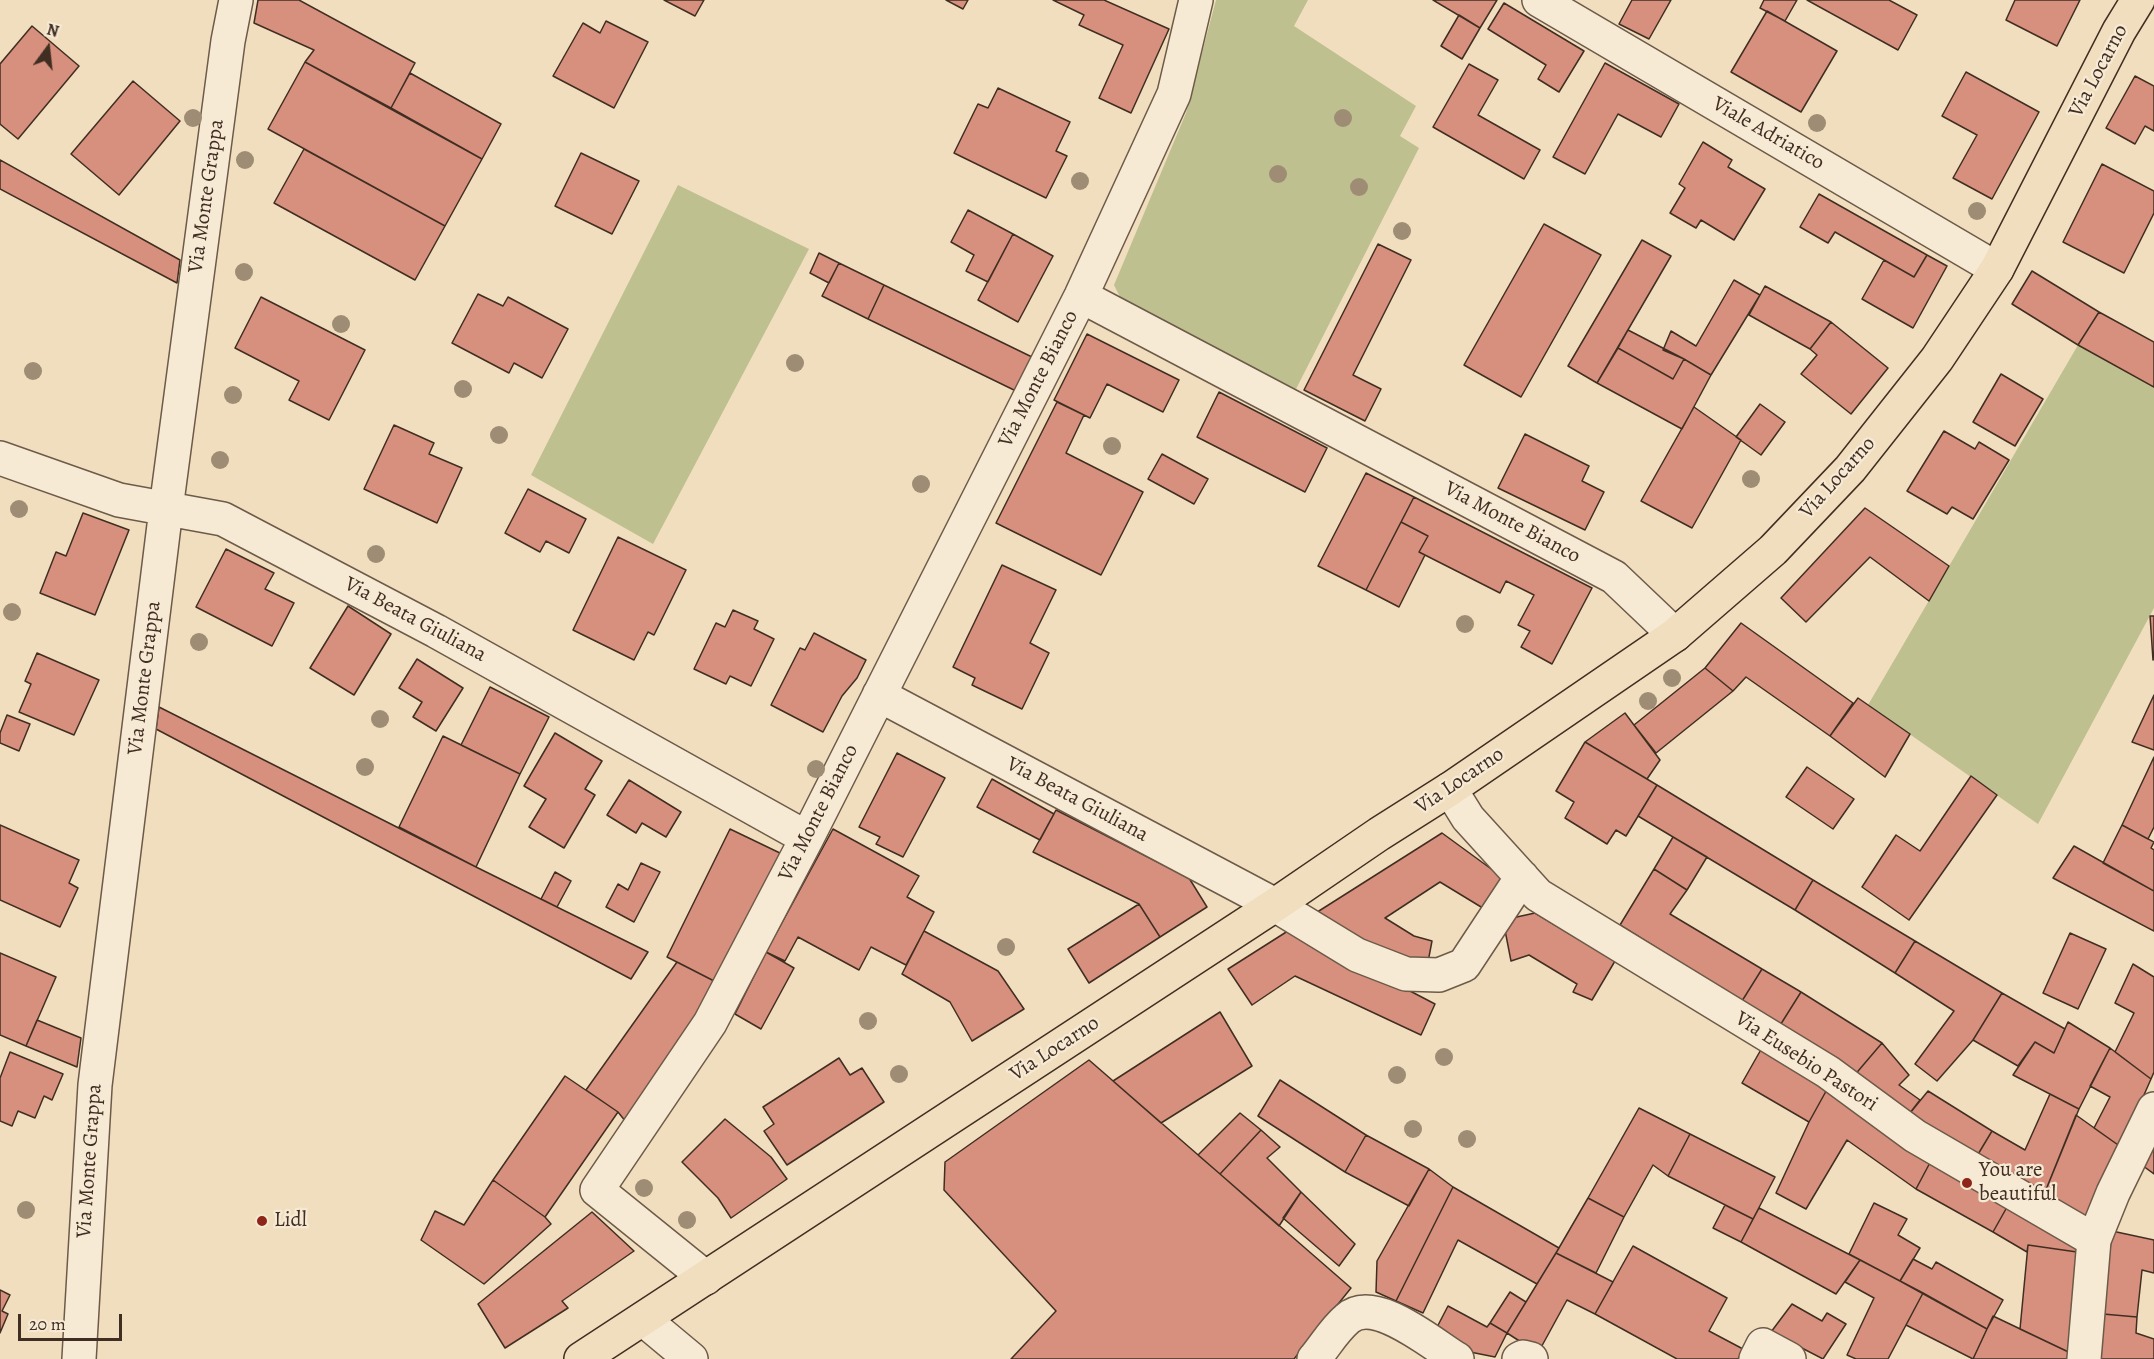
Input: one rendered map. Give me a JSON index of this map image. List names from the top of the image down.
{
  "streets": {
    "main road": ["Via Locarno"],
    "street": [
      "Viale Adriatico",
      "Via Monte Grappa",
      "Via Monte Bianco",
      "Via Beata Giuliana",
      "Via Eusebio Pastori"
    ]
  },
  "crossings": [
    ["Via Locarno", "Viale Adriatico"],
    ["Via Locarno", "Via Monte Bianco"],
    ["Via Locarno", "Via Beata Giuliana"],
    ["Via Locarno", "Via Eusebio Pastori"],
    ["Via Monte Grappa", "Via Beata Giuliana"],
    ["Via Monte Bianco", "Via Beata Giuliana"]
  ],
  "places": ["You are beautiful", "Lidl"],
  "scale_bar": "20 m",
  "north": "top"
}
